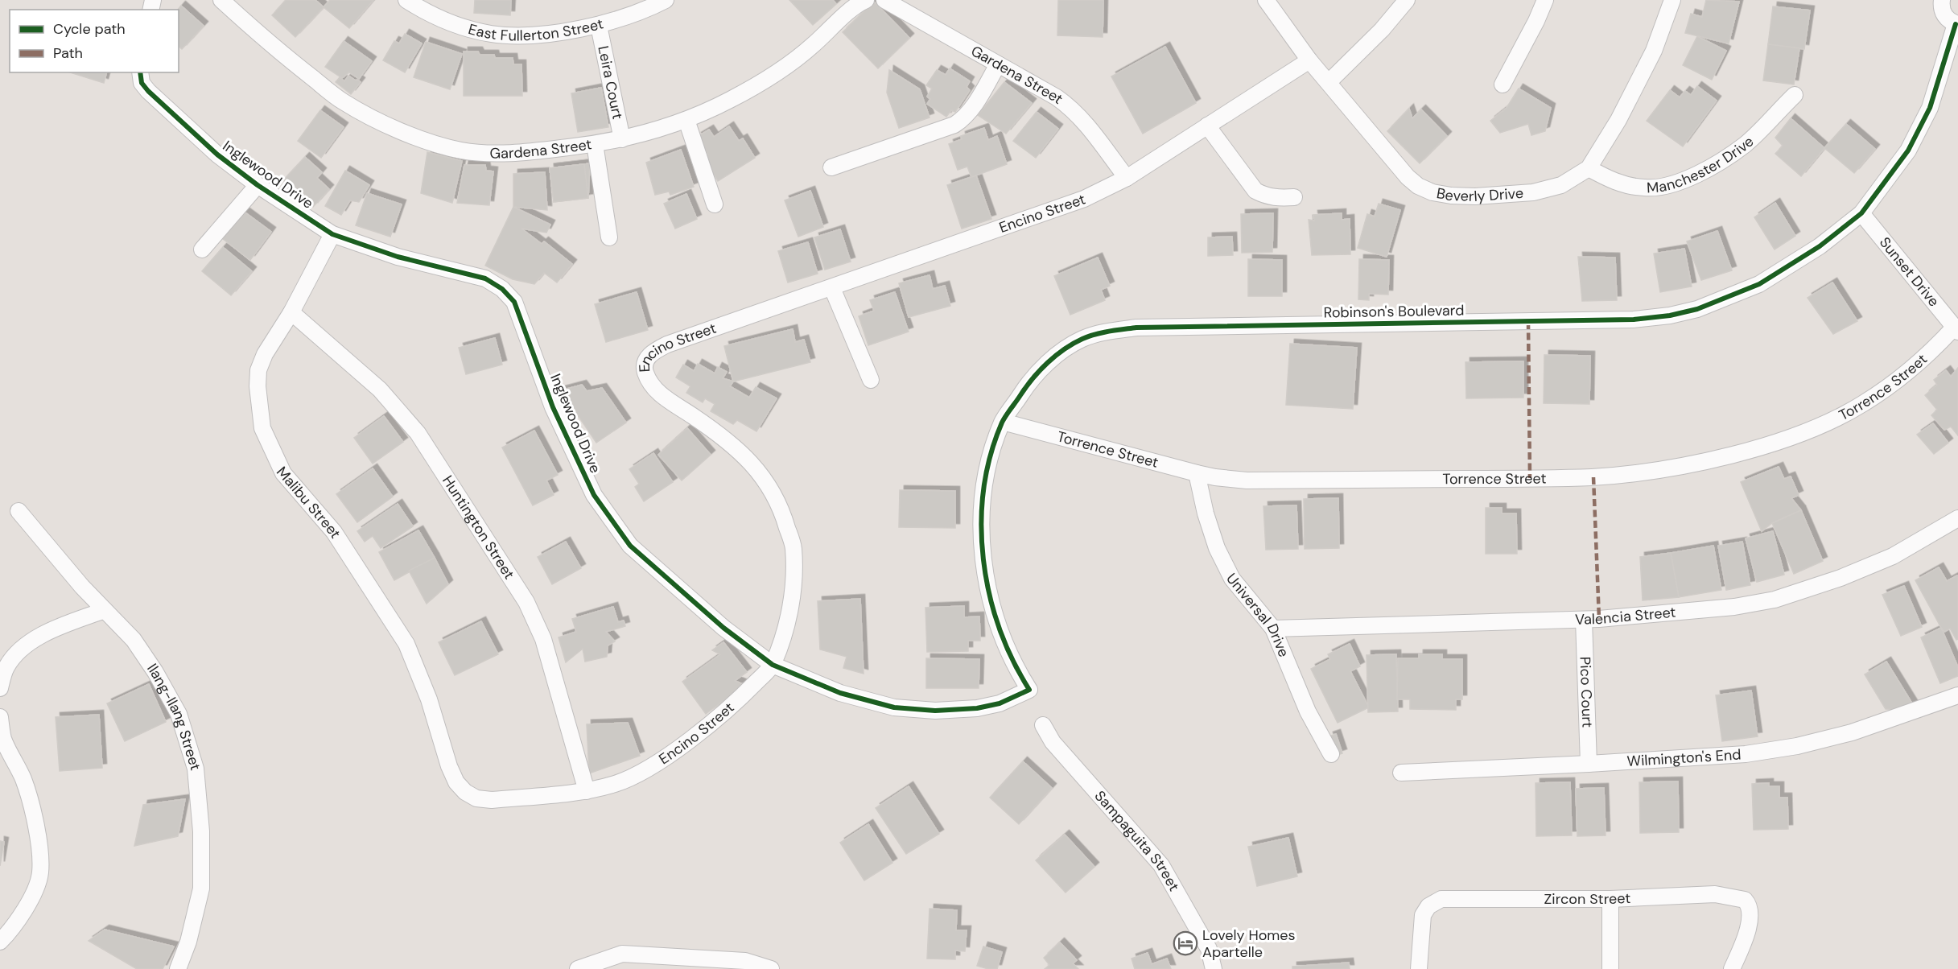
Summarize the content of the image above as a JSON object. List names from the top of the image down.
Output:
{
  "streets": {
    "street": [
      "East Fullerton Street",
      "Gardena Street",
      "Leira Court",
      "Manchester Drive",
      "Inglewood Drive",
      "Beverly Drive",
      "Encino Street",
      "Sunset Drive",
      "Robinson's Boulevard",
      "Torrence Street",
      "Malibu Street",
      "Huntington Street",
      "Universal Drive",
      "Valencia Street",
      "Pico Court",
      "Ilang-Ilang Street",
      "Wilmington's End",
      "Sampaguita Street",
      "Zircon Street"
    ]
  },
  "crossings": [
    ["East Fullerton Street", "Leira Court"],
    ["Gardena Street", "Leira Court"],
    ["Gardena Street", "Encino Street"],
    ["Manchester Drive", "Beverly Drive"],
    ["Inglewood Drive", "Encino Street"],
    ["Inglewood Drive", "Robinson's Boulevard"],
    ["Inglewood Drive", "Malibu Street"],
    ["Beverly Drive", "Encino Street"],
    ["Encino Street", "Malibu Street"],
    ["Encino Street", "Huntington Street"],
    ["Sunset Drive", "Robinson's Boulevard"],
    ["Sunset Drive", "Torrence Street"],
    ["Robinson's Boulevard", "Torrence Street"],
    ["Torrence Street", "Universal Drive"],
    ["Malibu Street", "Huntington Street"],
    ["Universal Drive", "Valencia Street"],
    ["Valencia Street", "Pico Court"],
    ["Pico Court", "Wilmington's End"]
  ],
  "places": {
    "hotel": ["Lovely Homes Apartelle"]
  },
  "legend": ["Cycle path", "Path"]
}
